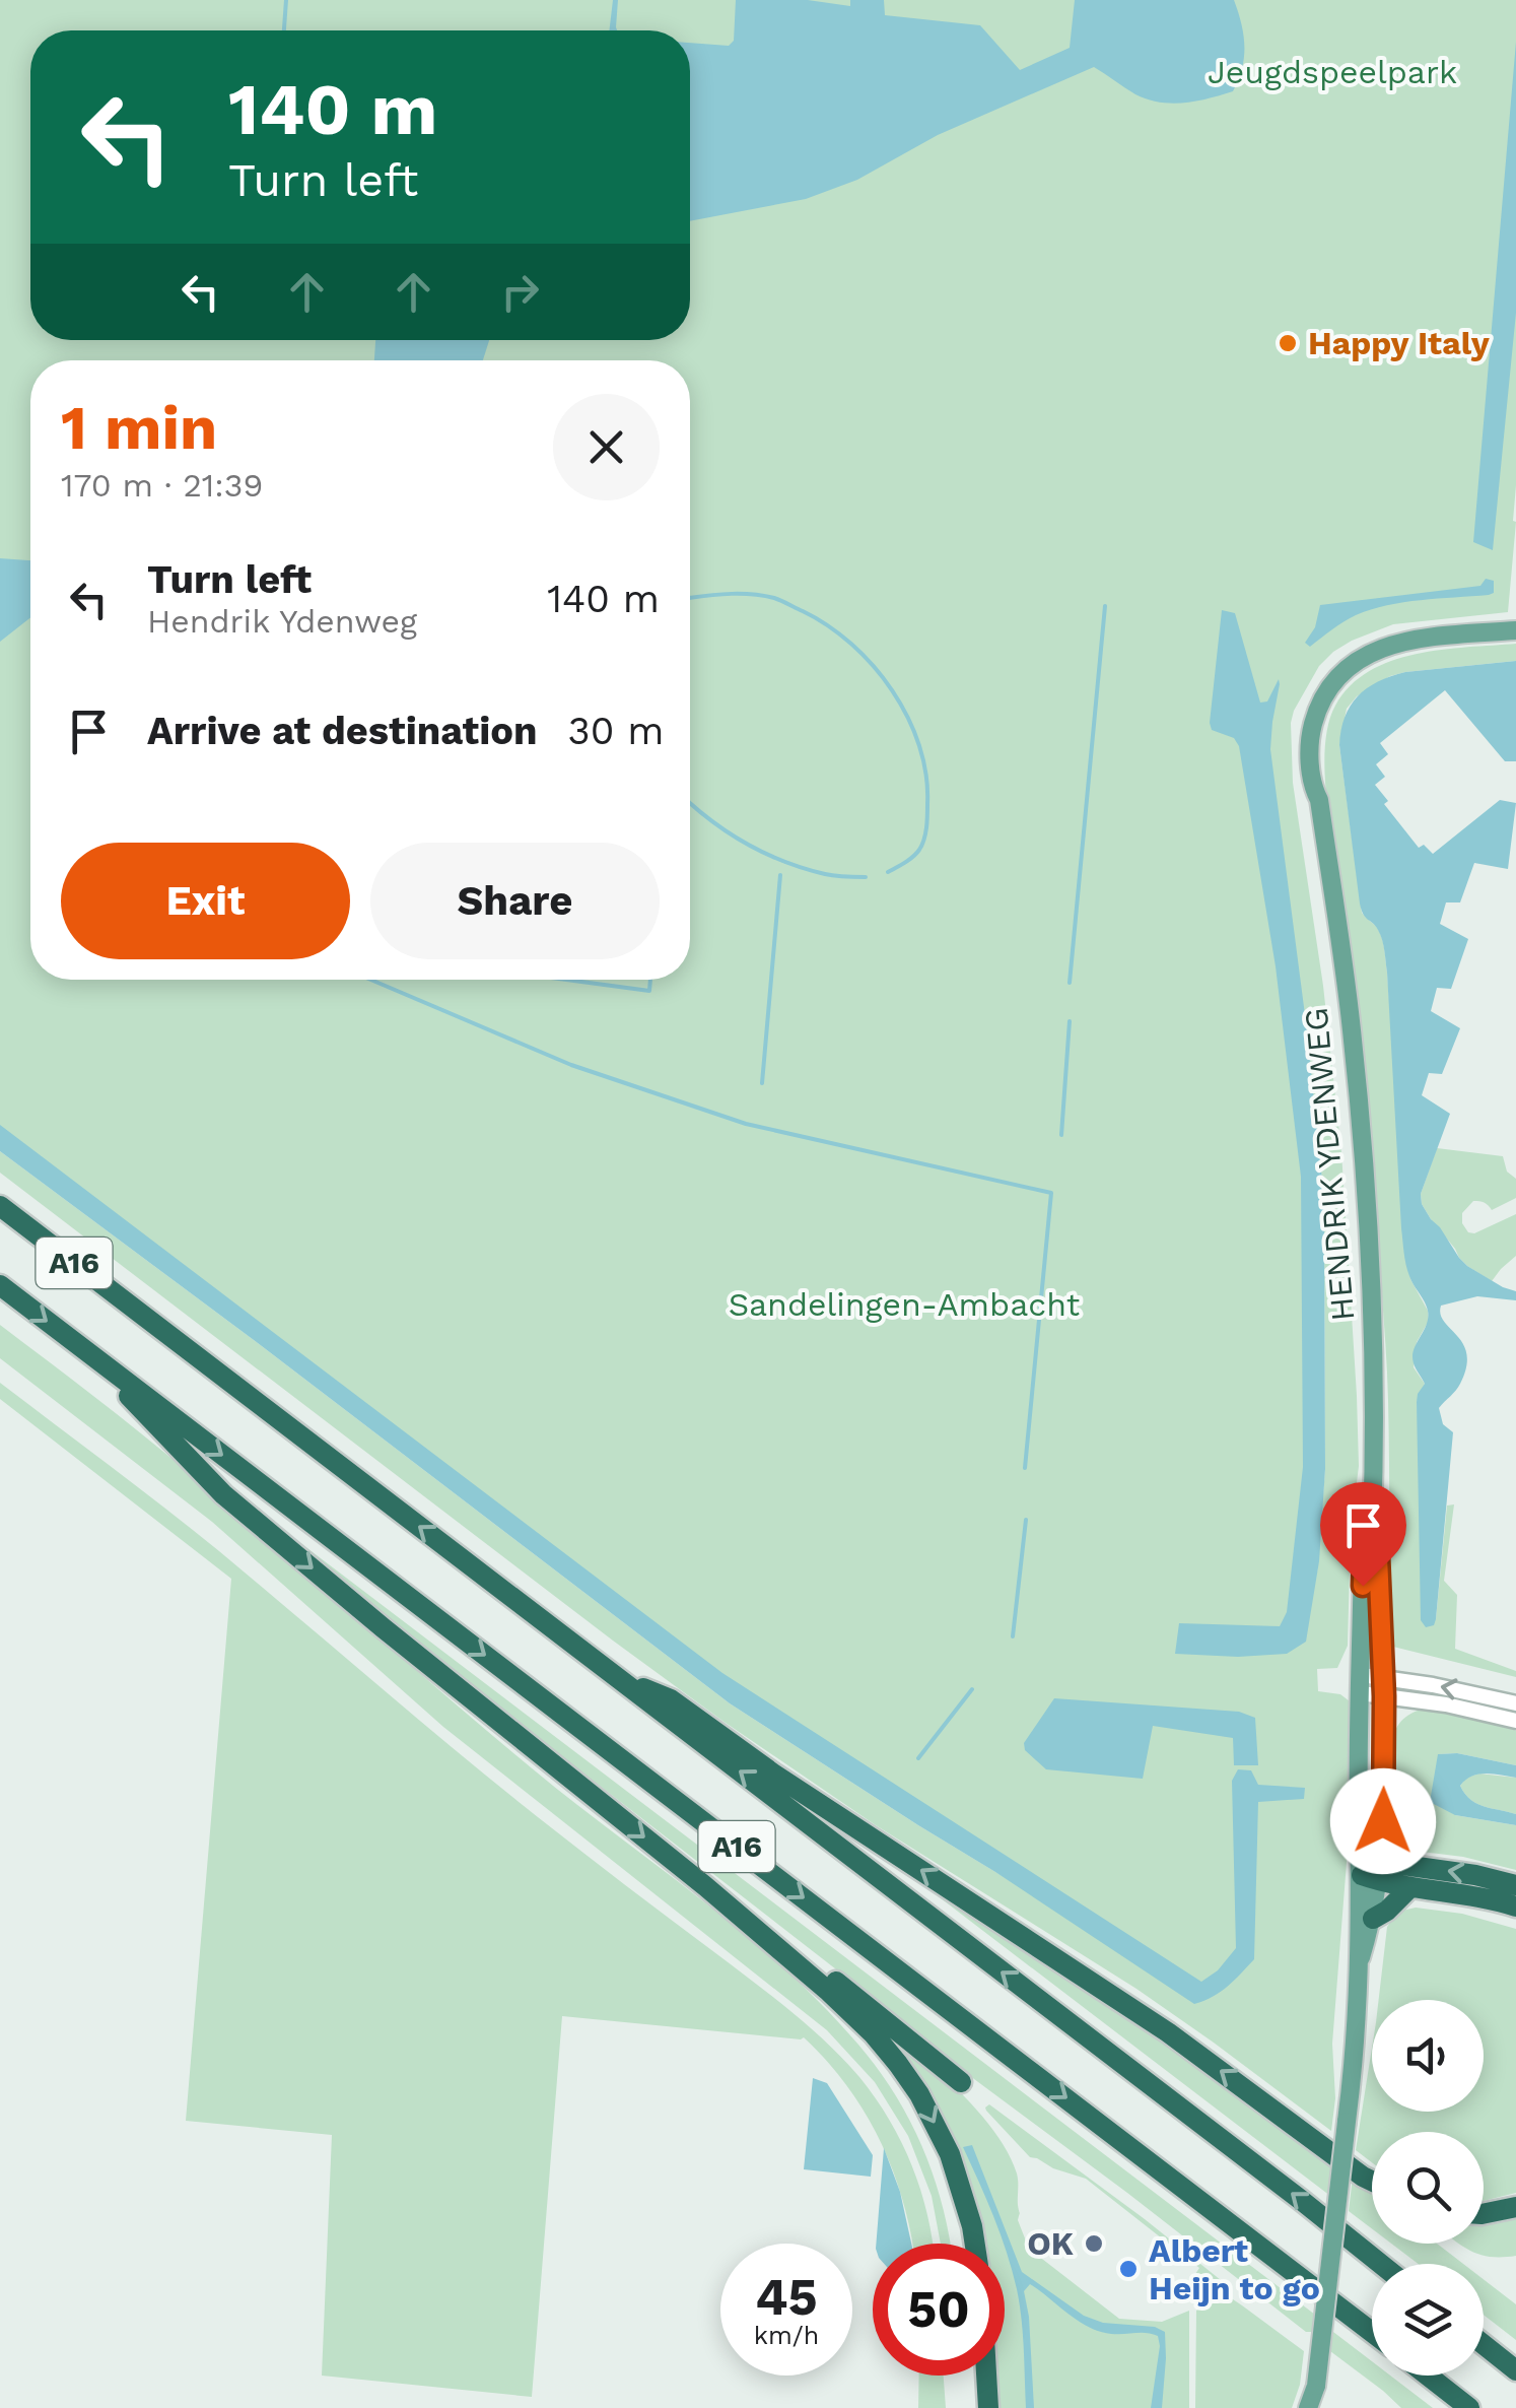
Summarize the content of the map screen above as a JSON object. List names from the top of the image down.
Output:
{
  "streets": {
    "highway": ["A16"],
    "main road": ["HENDRIK YDENWEG"]
  },
  "parks": ["Jeugdspeelpark", "Sandelingen-Ambacht"],
  "places": ["Happy Italy", "OK", "Albert Heijn to go"],
  "page": {
    "turn": ["140 m", "Turn left"],
    "heading": ["1 min", "170 m · 21:39"],
    "list": [
      {
        "name": "Turn left",
        "note": "Hendrik Ydenweg",
        "value": "140 m"
      },
      {
        "name": "Arrive at destination",
        "value": "30 m"
      }
    ],
    "buttons": ["Exit", "Share"],
    "speed": "45 km/h",
    "limit": "50"
  }
}
